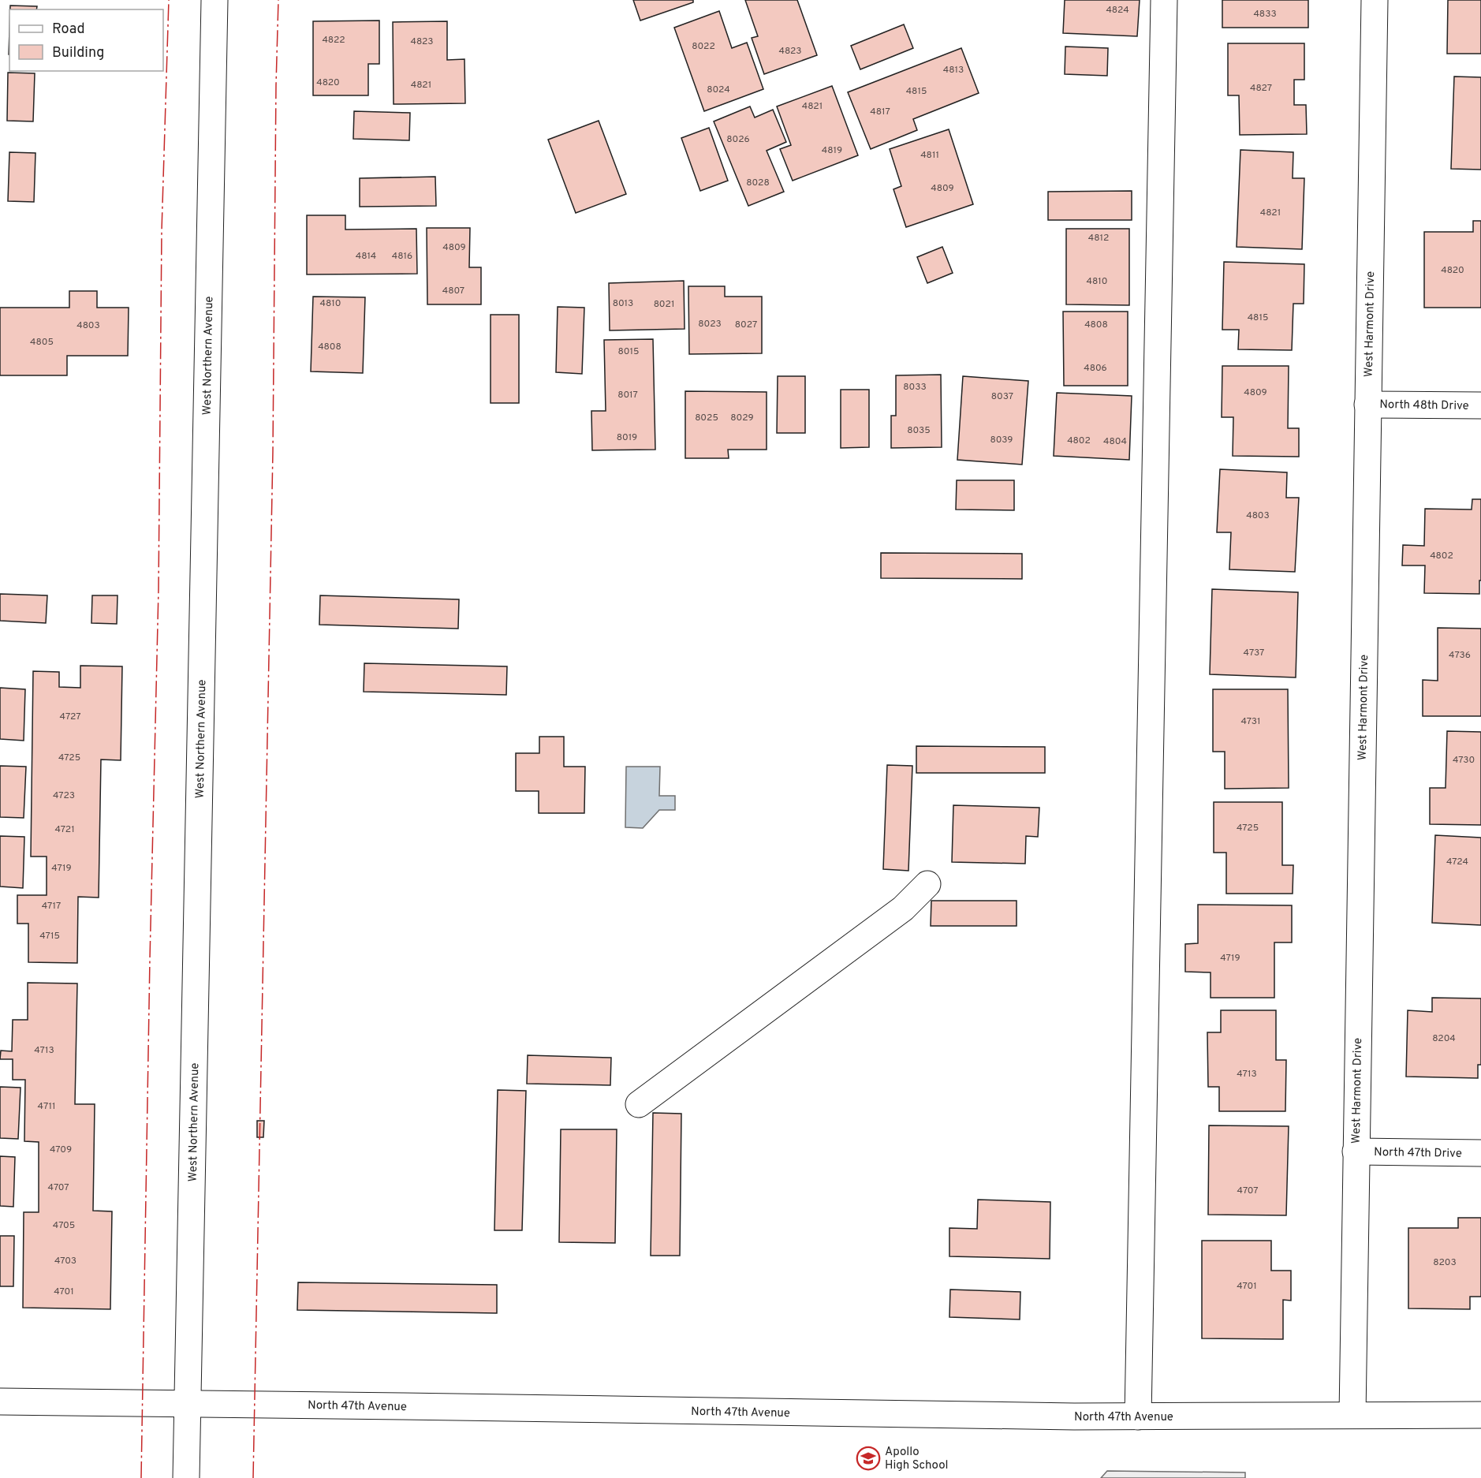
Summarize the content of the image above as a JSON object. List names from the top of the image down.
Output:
{
  "streets": {
    "street": [
      "West Harmont Drive",
      "West Northern Avenue",
      "North 48th Drive",
      "North 47th Drive",
      "North 47th Avenue"
    ]
  },
  "crossings": [
    ["West Harmont Drive", "North 48th Drive"],
    ["West Harmont Drive", "North 47th Drive"],
    ["West Harmont Drive", "North 47th Avenue"],
    ["West Northern Avenue", "North 47th Avenue"]
  ],
  "places": {
    "school or university": ["Apollo High School"]
  },
  "house_numbers": [
    "4824",
    "4833",
    "4822",
    "4823",
    "8022",
    "4823",
    "4813",
    "4820",
    "4821",
    "4827",
    "8024",
    "4815",
    "4821",
    "4817",
    "8026",
    "4819",
    "4811",
    "8028",
    "4809",
    "4821",
    "4812",
    "4809",
    "4814",
    "4816",
    "4820",
    "4810",
    "4807",
    "4810",
    "8013",
    "8021",
    "4815",
    "8023",
    "8027",
    "4808",
    "4803",
    "4805",
    "4808",
    "8015",
    "4806",
    "8033",
    "4809",
    "8017",
    "8037",
    "8025",
    "8029",
    "8035",
    "8019",
    "8039",
    "4802",
    "4804",
    "4803",
    "4802",
    "4737",
    "4736",
    "4727",
    "4731",
    "4725",
    "4730",
    "4723",
    "4725",
    "4721",
    "4724",
    "4719",
    "4717",
    "4715",
    "4719",
    "8204",
    "4713",
    "4713",
    "4711",
    "4709",
    "4707",
    "4707",
    "4705",
    "4703",
    "8203",
    "4701",
    "4701"
  ],
  "legend": ["Road", "Building"]
}
